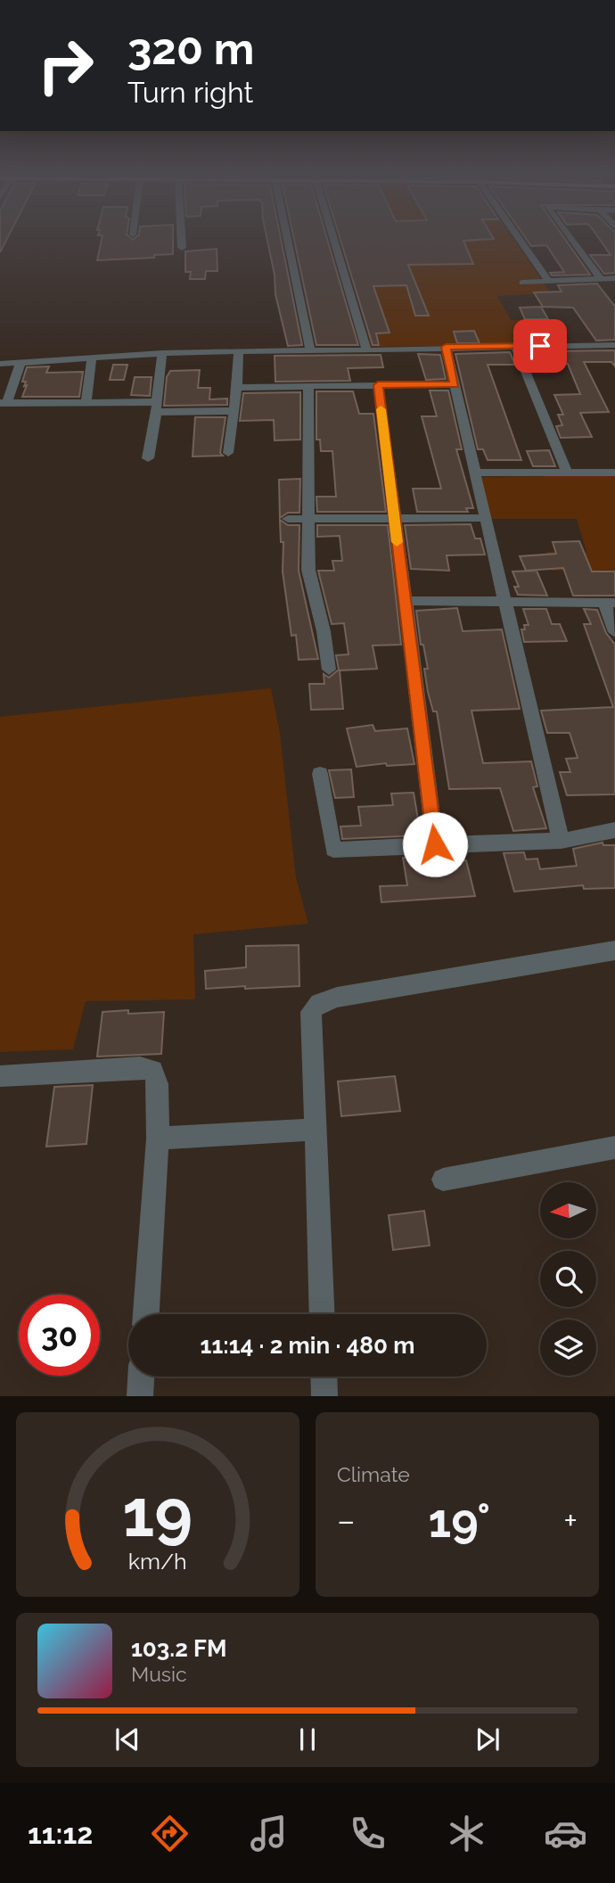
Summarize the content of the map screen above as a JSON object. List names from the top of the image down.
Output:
{
  "north": "left",
  "page": {
    "turn": ["320 m", "Turn right"],
    "limit": "30",
    "trip": "11:14 · 2 min · 480 m",
    "tile": "Climate",
    "heat": ["−", "19°", "+"],
    "song": ["103.2 FM", "Music"],
    "tabs": "11:12",
    "gauge": ["19", "km/h"]
  }
}
